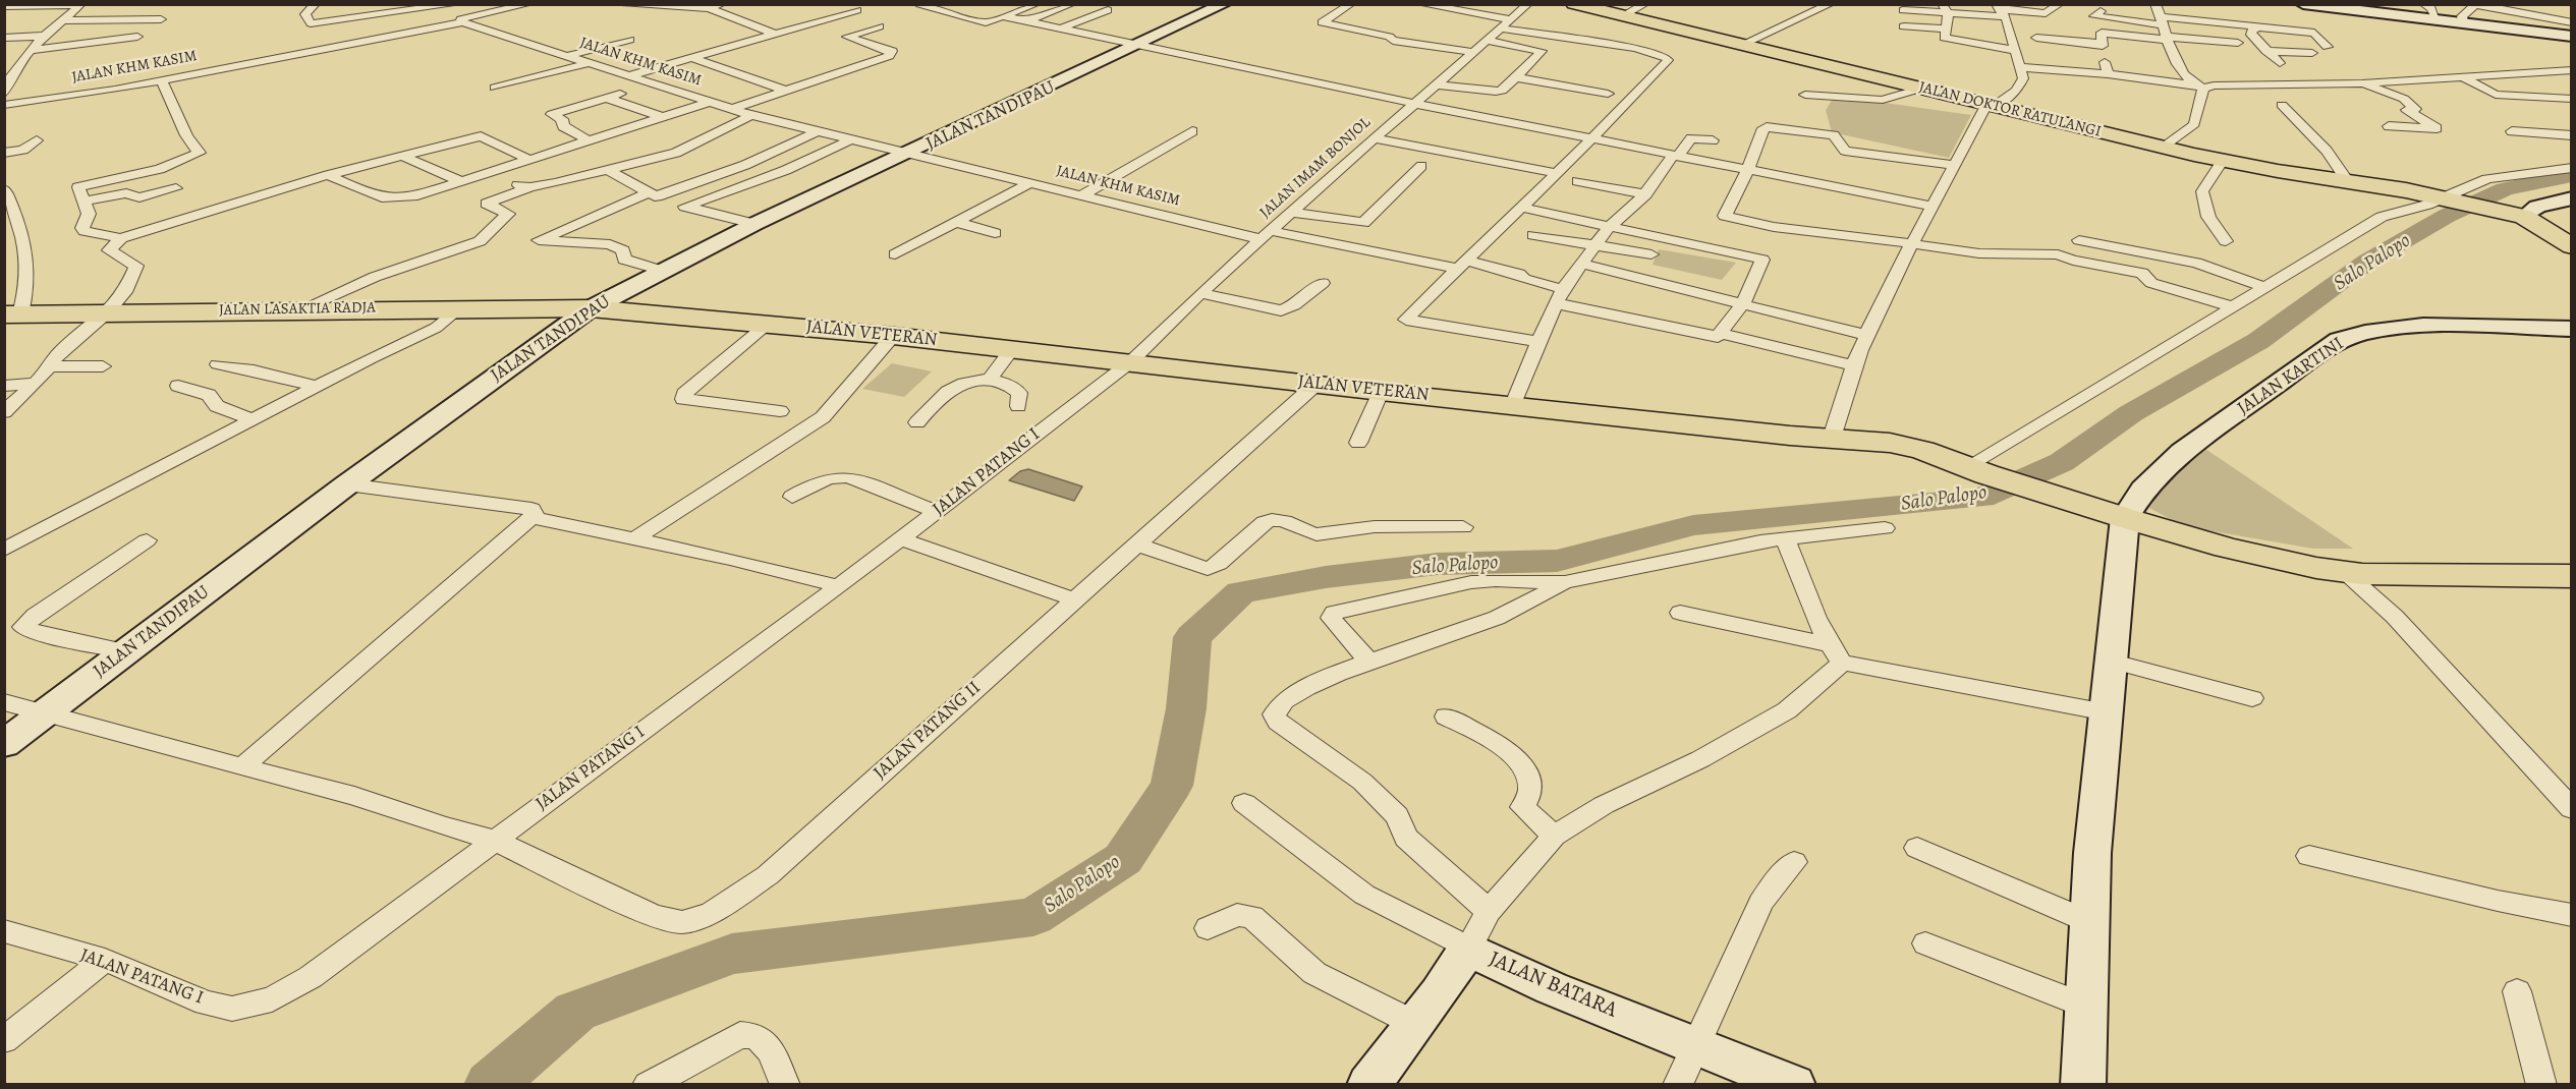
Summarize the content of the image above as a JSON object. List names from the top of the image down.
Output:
{
  "streets": {
    "highway": ["JALAN DOKTOR RATULANGI", "JALAN LASAKTIA RADJA", "JALAN VETERAN"],
    "street": [
      "JALAN KHM KASIM",
      "JALAN TANDIPAU",
      "JALAN IMAM BONJOL",
      "JALAN KARTINI",
      "JALAN PATANG I",
      "JALAN PATANG II",
      "JALAN BATARA"
    ]
  },
  "crossings": [
    ["JALAN KHM KASIM", "JALAN TANDIPAU"],
    ["JALAN KHM KASIM", "JALAN IMAM BONJOL"],
    ["JALAN TANDIPAU", "JALAN LASAKTIA RADJA"],
    ["JALAN TANDIPAU", "JALAN VETERAN"],
    ["JALAN TANDIPAU", "JALAN PATANG II"],
    ["JALAN IMAM BONJOL", "JALAN VETERAN"],
    ["JALAN IMAM BONJOL", "JALAN PATANG I"],
    ["JALAN LASAKTIA RADJA", "JALAN VETERAN"],
    ["JALAN VETERAN", "JALAN KARTINI"],
    ["JALAN VETERAN", "JALAN PATANG I"],
    ["JALAN VETERAN", "JALAN PATANG II"],
    ["JALAN PATANG I", "JALAN PATANG II"]
  ],
  "water": ["Salo Palopo"]
}
